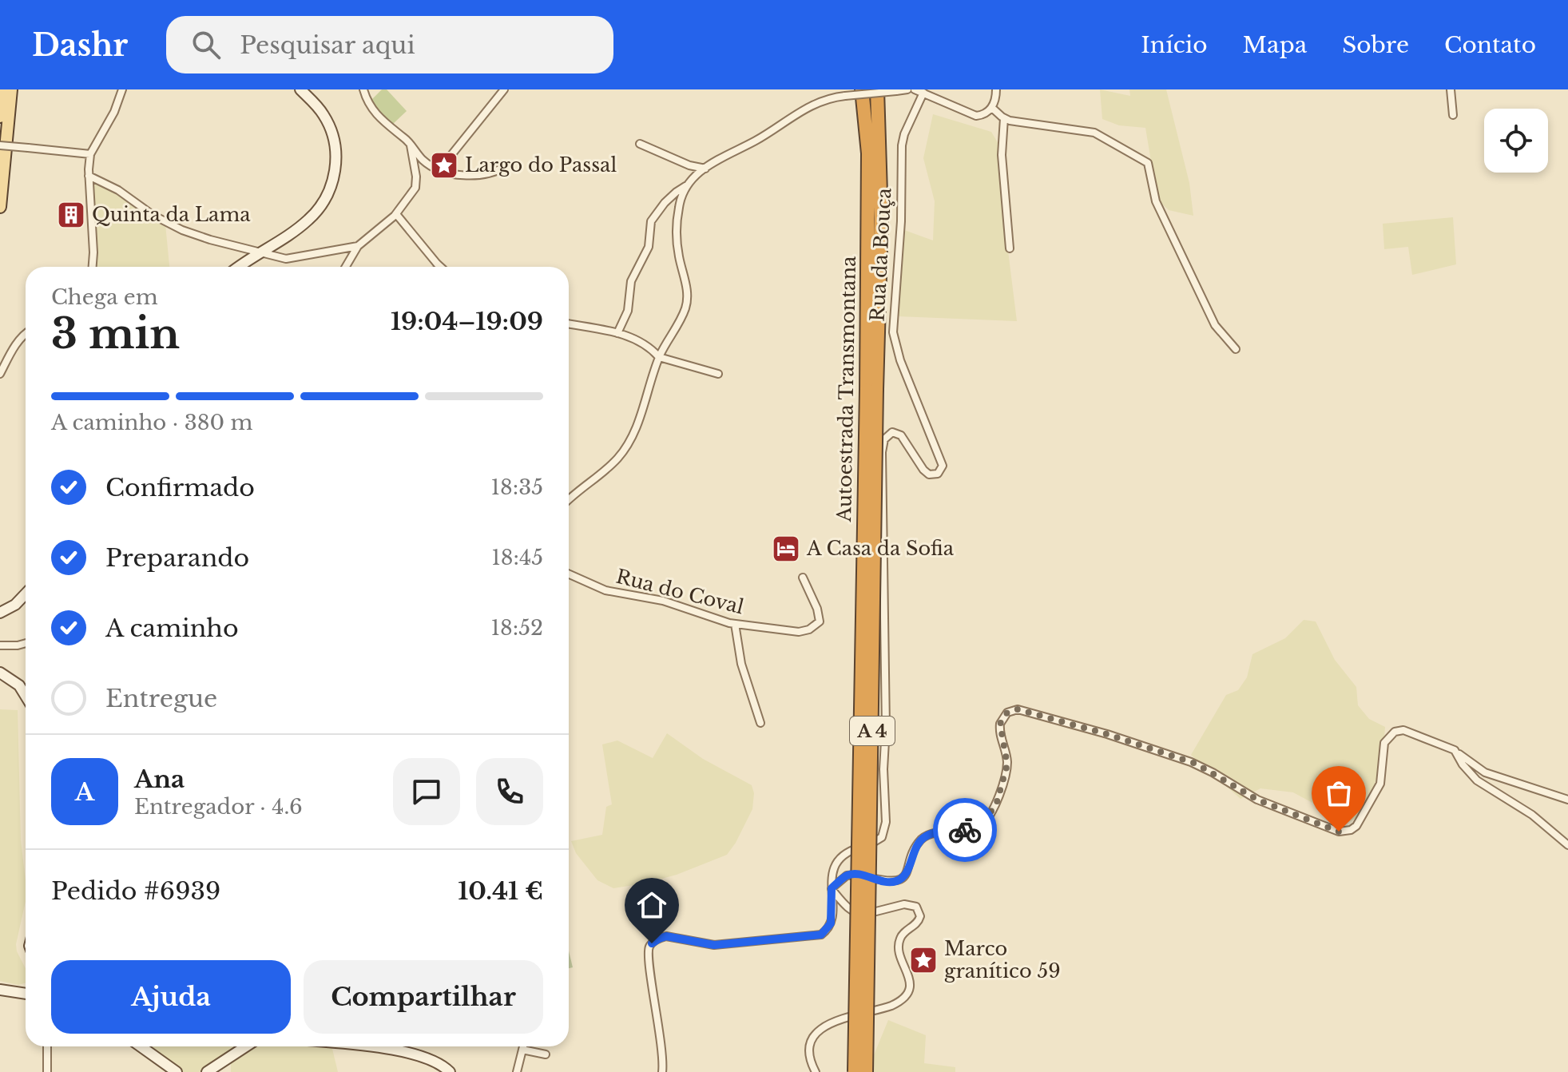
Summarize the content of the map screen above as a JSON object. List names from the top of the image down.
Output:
{
  "streets": {
    "highway": ["Autoestrada Transmontana", "A 4"],
    "street": ["Rua da Bouça", "Rua do Coval"]
  },
  "places": {
    "place": ["Largo do Passal", "Marco granítico 59"],
    "building": ["Quinta da Lama"],
    "hotel": ["A Casa da Sofia"]
  },
  "page": {
    "header": "Dashr",
    "search": "Pesquisar aqui",
    "nav": [
      "Início",
      "Mapa",
      "Sobre",
      "Contato"
    ],
    "heading": ["3 min", "Chega em", "19:04–19:09"],
    "panel": [
      "Ana",
      "Entregador · 4.6",
      "Pedido #6939",
      "10.41 €"
    ],
    "bar": "A caminho · 380 m",
    "list": [
      ["Confirmado", "18:35"],
      ["Preparando", "18:45"],
      ["A caminho", "18:52"],
      "Entregue"
    ],
    "round": "A",
    "buttons": ["Ajuda", "Compartilhar"]
  }
}
